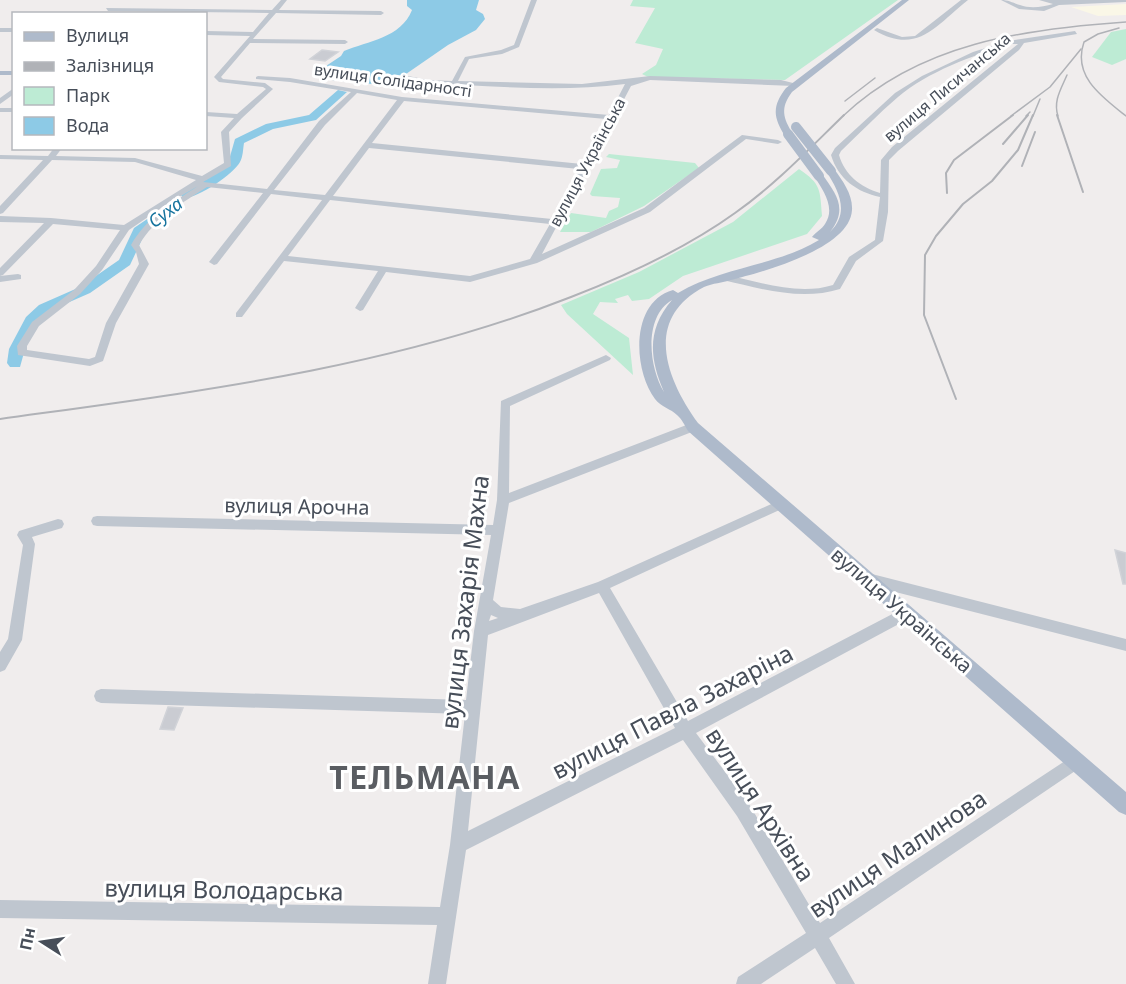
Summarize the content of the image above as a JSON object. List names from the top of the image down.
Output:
{
  "streets": {
    "main road": ["вулиця Українська"],
    "street": [
      "вулиця Солідарності",
      "вулиця Лисичанська",
      "вулиця Арочна",
      "вулиця Захарія Махна",
      "вулиця Павла Захаріна",
      "вулиця Архівна",
      "вулиця Малинова",
      "вулиця Володарська"
    ]
  },
  "crossings": [
    ["вулиця Солідарності", "вулиця Українська"],
    ["вулиця Лисичанська", "вулиця Українська"],
    ["вулиця Українська", "вулиця Павла Захаріна"],
    ["вулиця Українська", "вулиця Малинова"],
    ["вулиця Арочна", "вулиця Захарія Махна"],
    ["вулиця Захарія Махна", "вулиця Павла Захаріна"],
    ["вулиця Захарія Махна", "вулиця Володарська"],
    ["вулиця Павла Захаріна", "вулиця Архівна"],
    ["вулиця Архівна", "вулиця Малинова"]
  ],
  "districts": ["ТЕЛЬМАНА"],
  "water": ["Суха"],
  "legend": [
    "Вулиця",
    "Залізниця",
    "Парк",
    "Вода"
  ],
  "north": "left"
}
